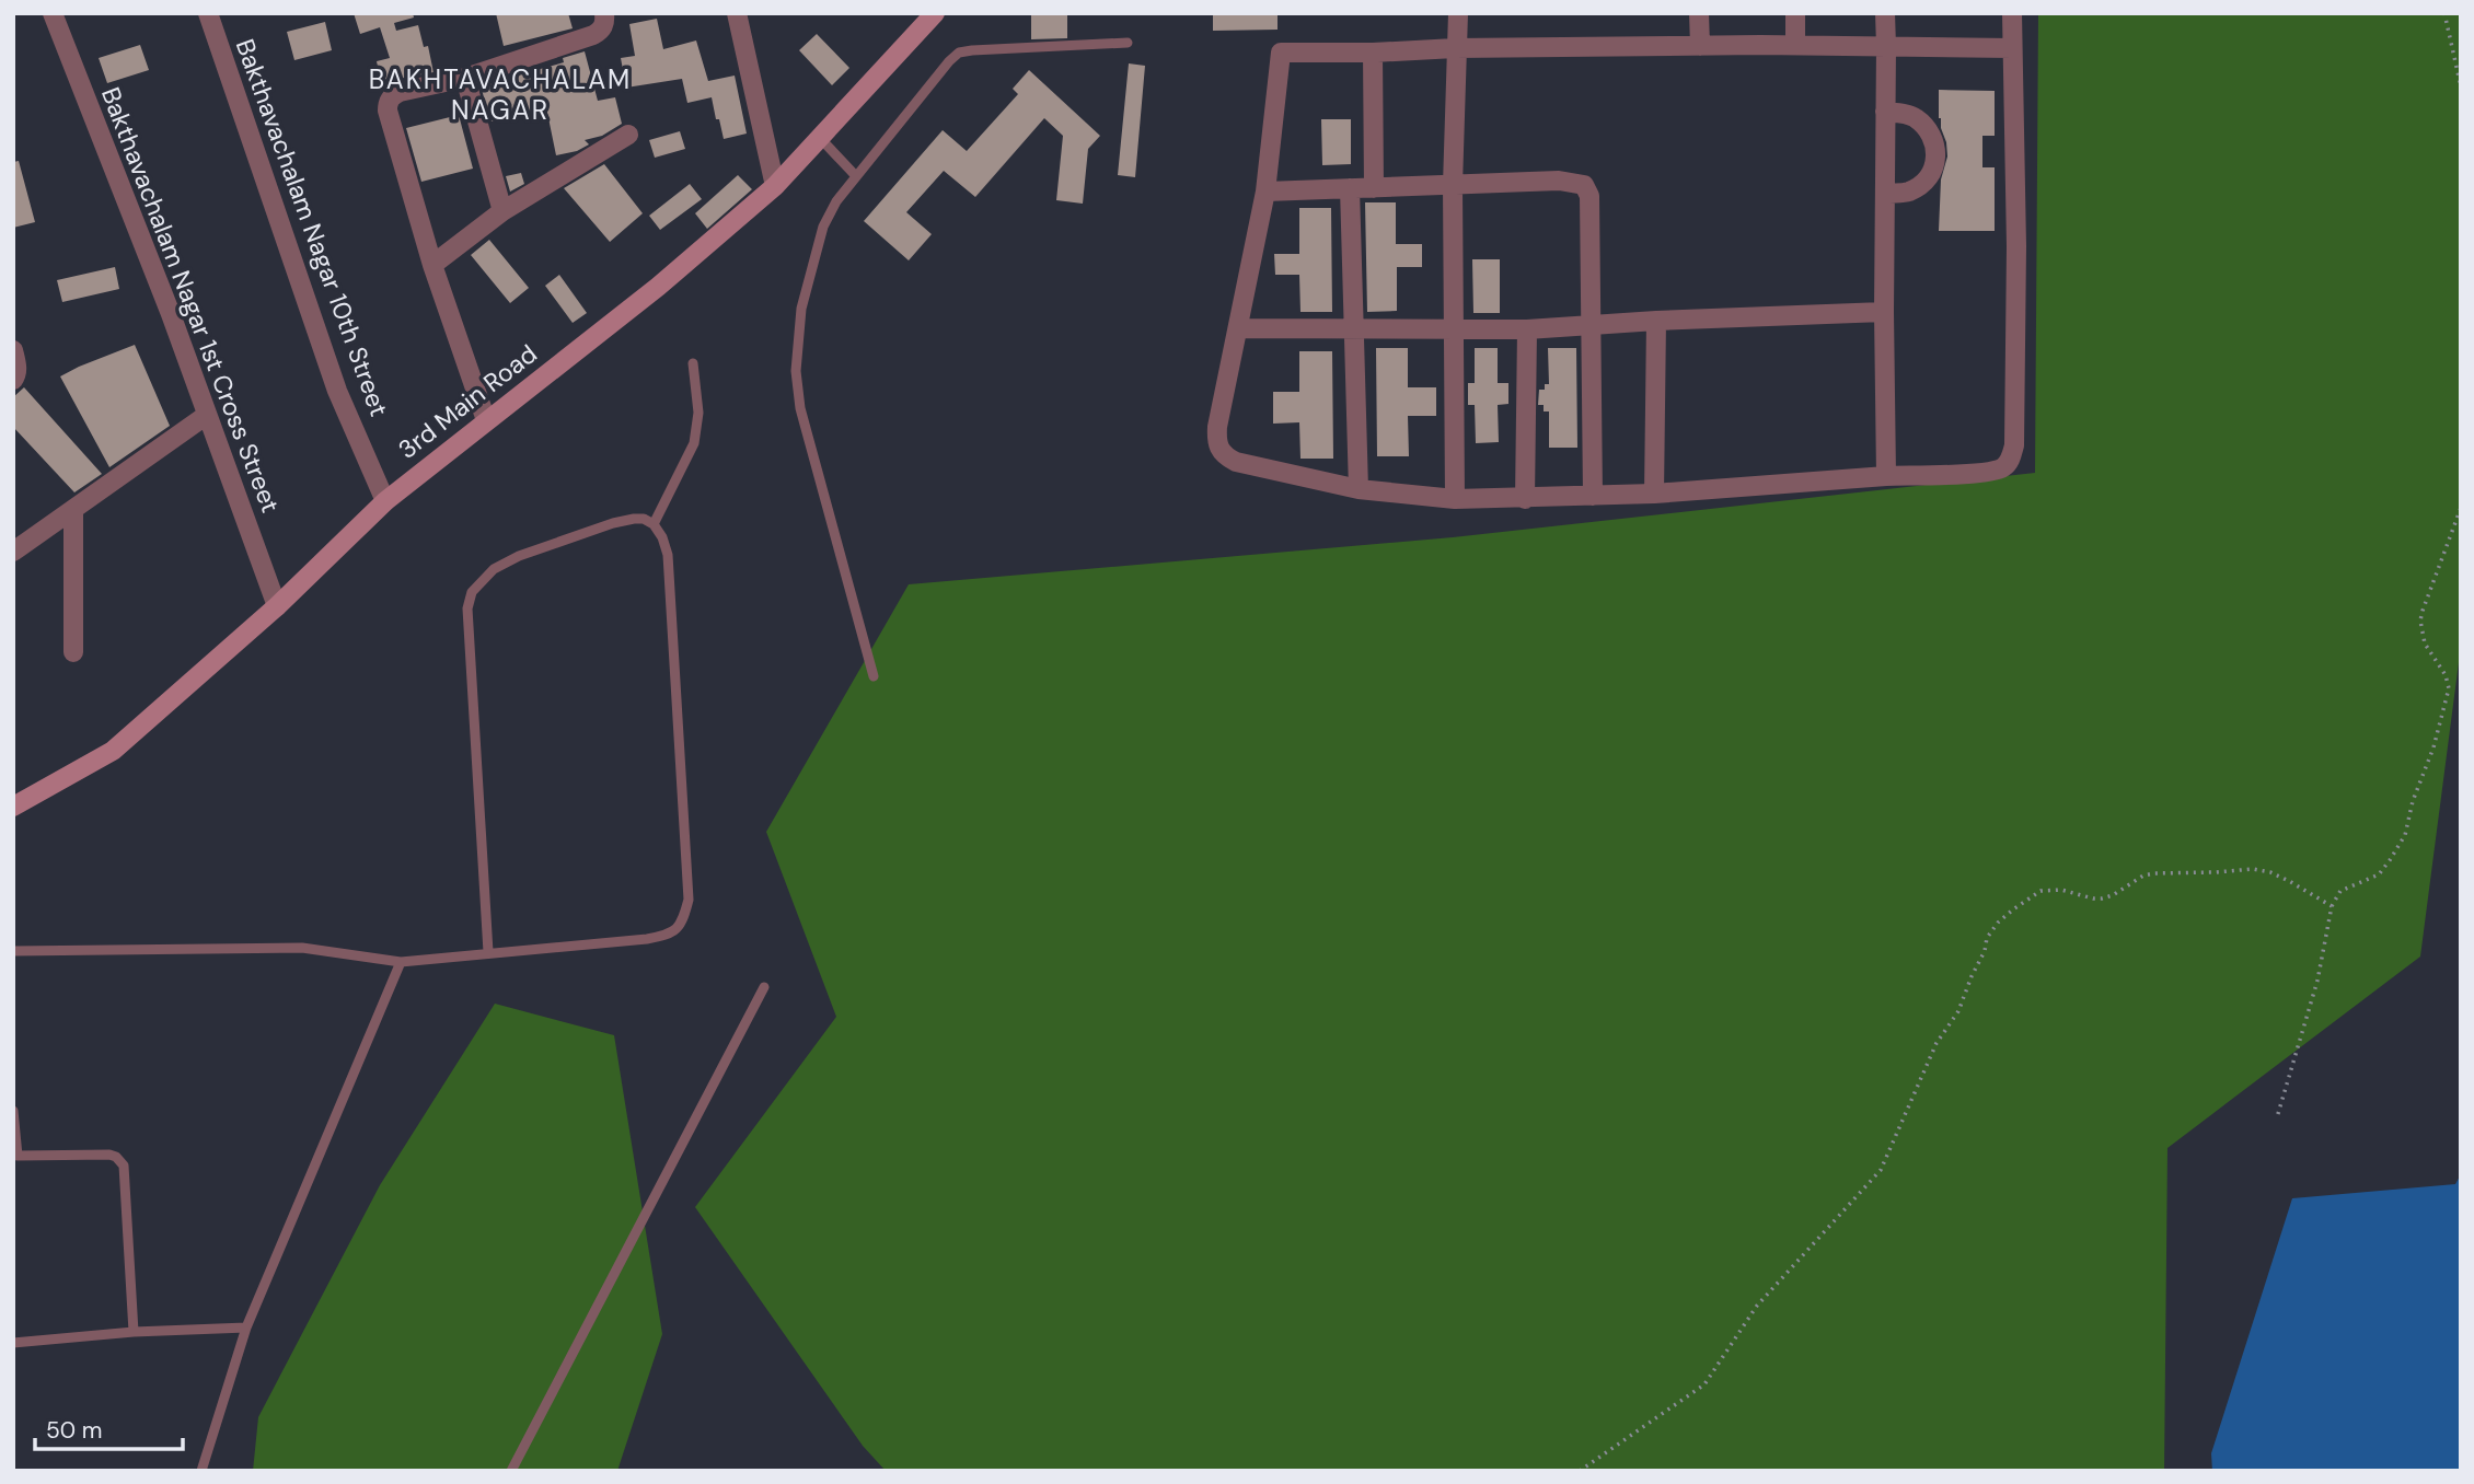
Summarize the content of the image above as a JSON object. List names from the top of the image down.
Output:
{
  "streets": {
    "street": ["Bakthavachalam Nagar 10th Street", "Bakthavachalam Nagar 1st Cross Street", "3rd Main Road"]
  },
  "crossings": [
    ["Bakthavachalam Nagar 10th Street", "3rd Main Road"],
    ["Bakthavachalam Nagar 1st Cross Street", "3rd Main Road"]
  ],
  "districts": ["BAKHTAVACHALAM NAGAR"],
  "scale_bar": "50 m"
}
